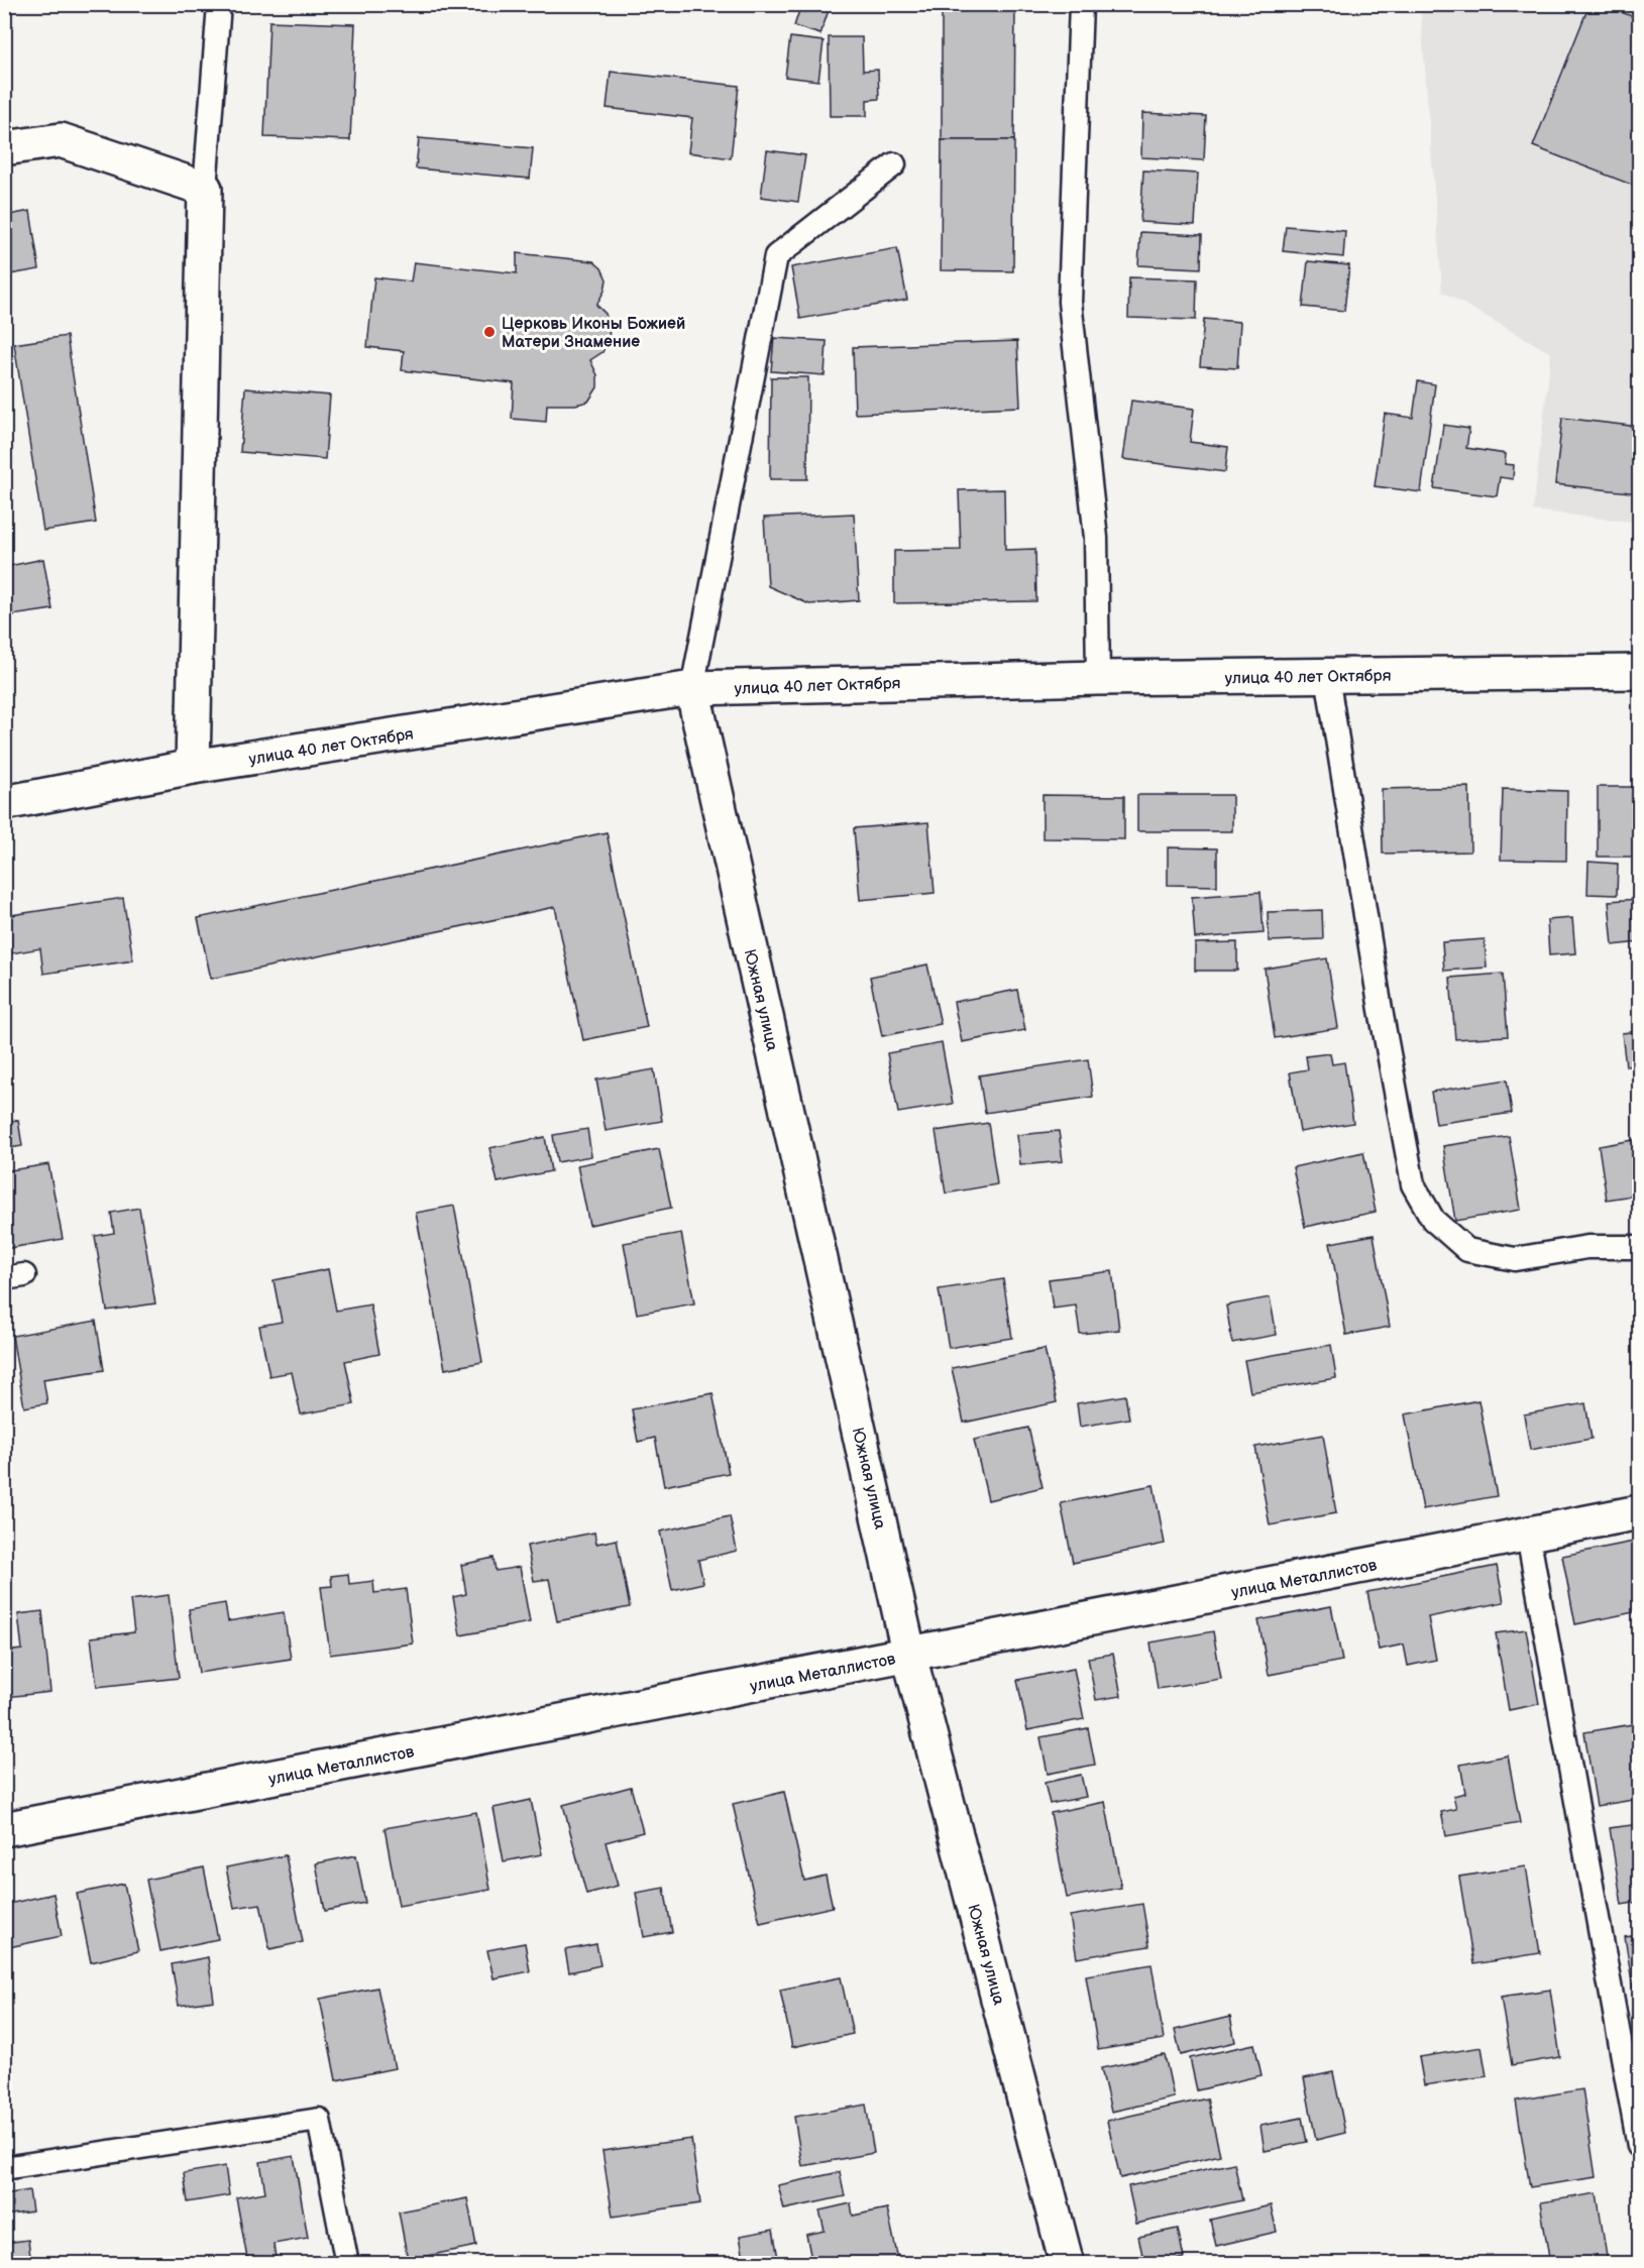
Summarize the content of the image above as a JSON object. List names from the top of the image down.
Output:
{
  "streets": {
    "street": ["улица 40 лет Октября", "Южная улица", "улица Металлистов"]
  },
  "crossings": [
    ["улица 40 лет Октября", "Южная улица"],
    ["Южная улица", "улица Металлистов"]
  ],
  "places": ["Церковь Иконы Божией Матери Знамение"]
}
